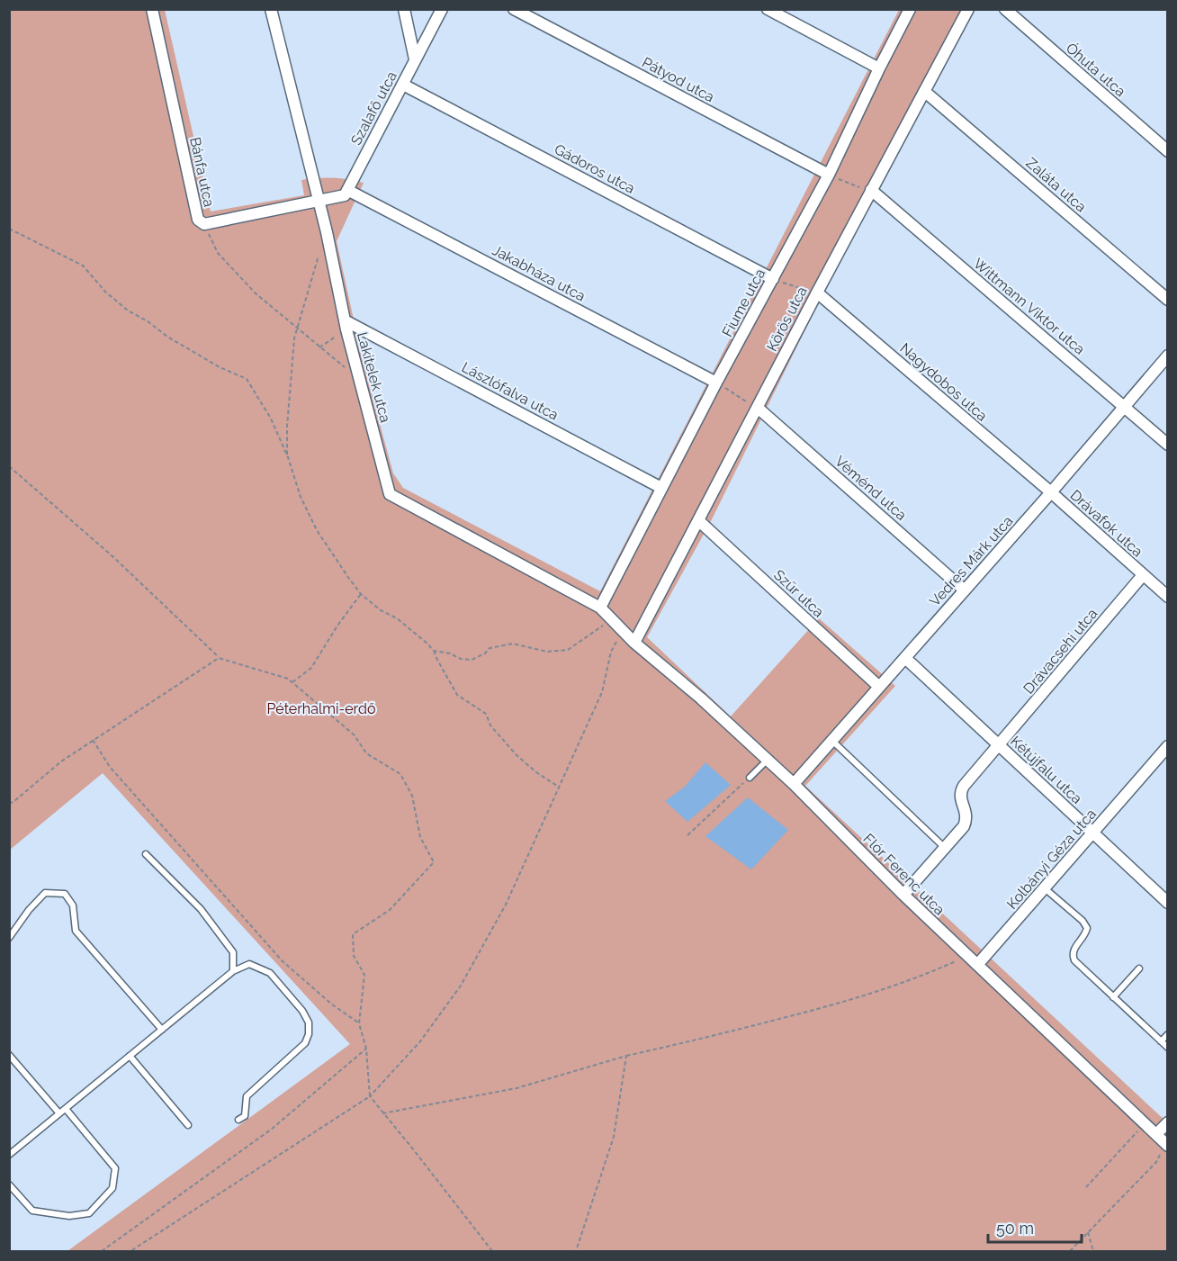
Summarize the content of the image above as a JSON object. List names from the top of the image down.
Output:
{
  "streets": {
    "street": [
      "Óhuta utca",
      "Pátyod utca",
      "Szalafő utca",
      "Gádoros utca",
      "Bánfa utca",
      "Zaláta utca",
      "Jakabháza utca",
      "Fiume utca",
      "Wittmann Viktor utca",
      "Körös utca",
      "Lakitelek utca",
      "Nagydobos utca",
      "Lászlófalva utca",
      "Véménd utca",
      "Drávafok utca",
      "Vedres Márk utca",
      "Szűr utca",
      "Drávacsehi utca",
      "Kétújfalu utca",
      "Kolbányi Géza utca",
      "Flór Ferenc utca"
    ]
  },
  "crossings": [
    ["Pátyod utca", "Fiume utca"],
    ["Szalafő utca", "Gádoros utca"],
    ["Szalafő utca", "Jakabháza utca"],
    ["Gádoros utca", "Fiume utca"],
    ["Bánfa utca", "Lakitelek utca"],
    ["Zaláta utca", "Körös utca"],
    ["Jakabháza utca", "Fiume utca"],
    ["Fiume utca", "Lakitelek utca"],
    ["Fiume utca", "Lászlófalva utca"],
    ["Wittmann Viktor utca", "Körös utca"],
    ["Wittmann Viktor utca", "Vedres Márk utca"],
    ["Körös utca", "Nagydobos utca"],
    ["Körös utca", "Véménd utca"],
    ["Körös utca", "Szűr utca"],
    ["Körös utca", "Flór Ferenc utca"],
    ["Lakitelek utca", "Lászlófalva utca"],
    ["Lakitelek utca", "Flór Ferenc utca"],
    ["Nagydobos utca", "Drávafok utca"],
    ["Nagydobos utca", "Vedres Márk utca"],
    ["Véménd utca", "Vedres Márk utca"],
    ["Drávafok utca", "Vedres Márk utca"],
    ["Drávafok utca", "Drávacsehi utca"],
    ["Vedres Márk utca", "Szűr utca"],
    ["Vedres Márk utca", "Kétújfalu utca"],
    ["Vedres Márk utca", "Flór Ferenc utca"],
    ["Drávacsehi utca", "Kétújfalu utca"],
    ["Kétújfalu utca", "Kolbányi Géza utca"],
    ["Kolbányi Géza utca", "Flór Ferenc utca"]
  ],
  "parks": ["Péterhalmi-erdő"],
  "scale_bar": "50 m"
}
